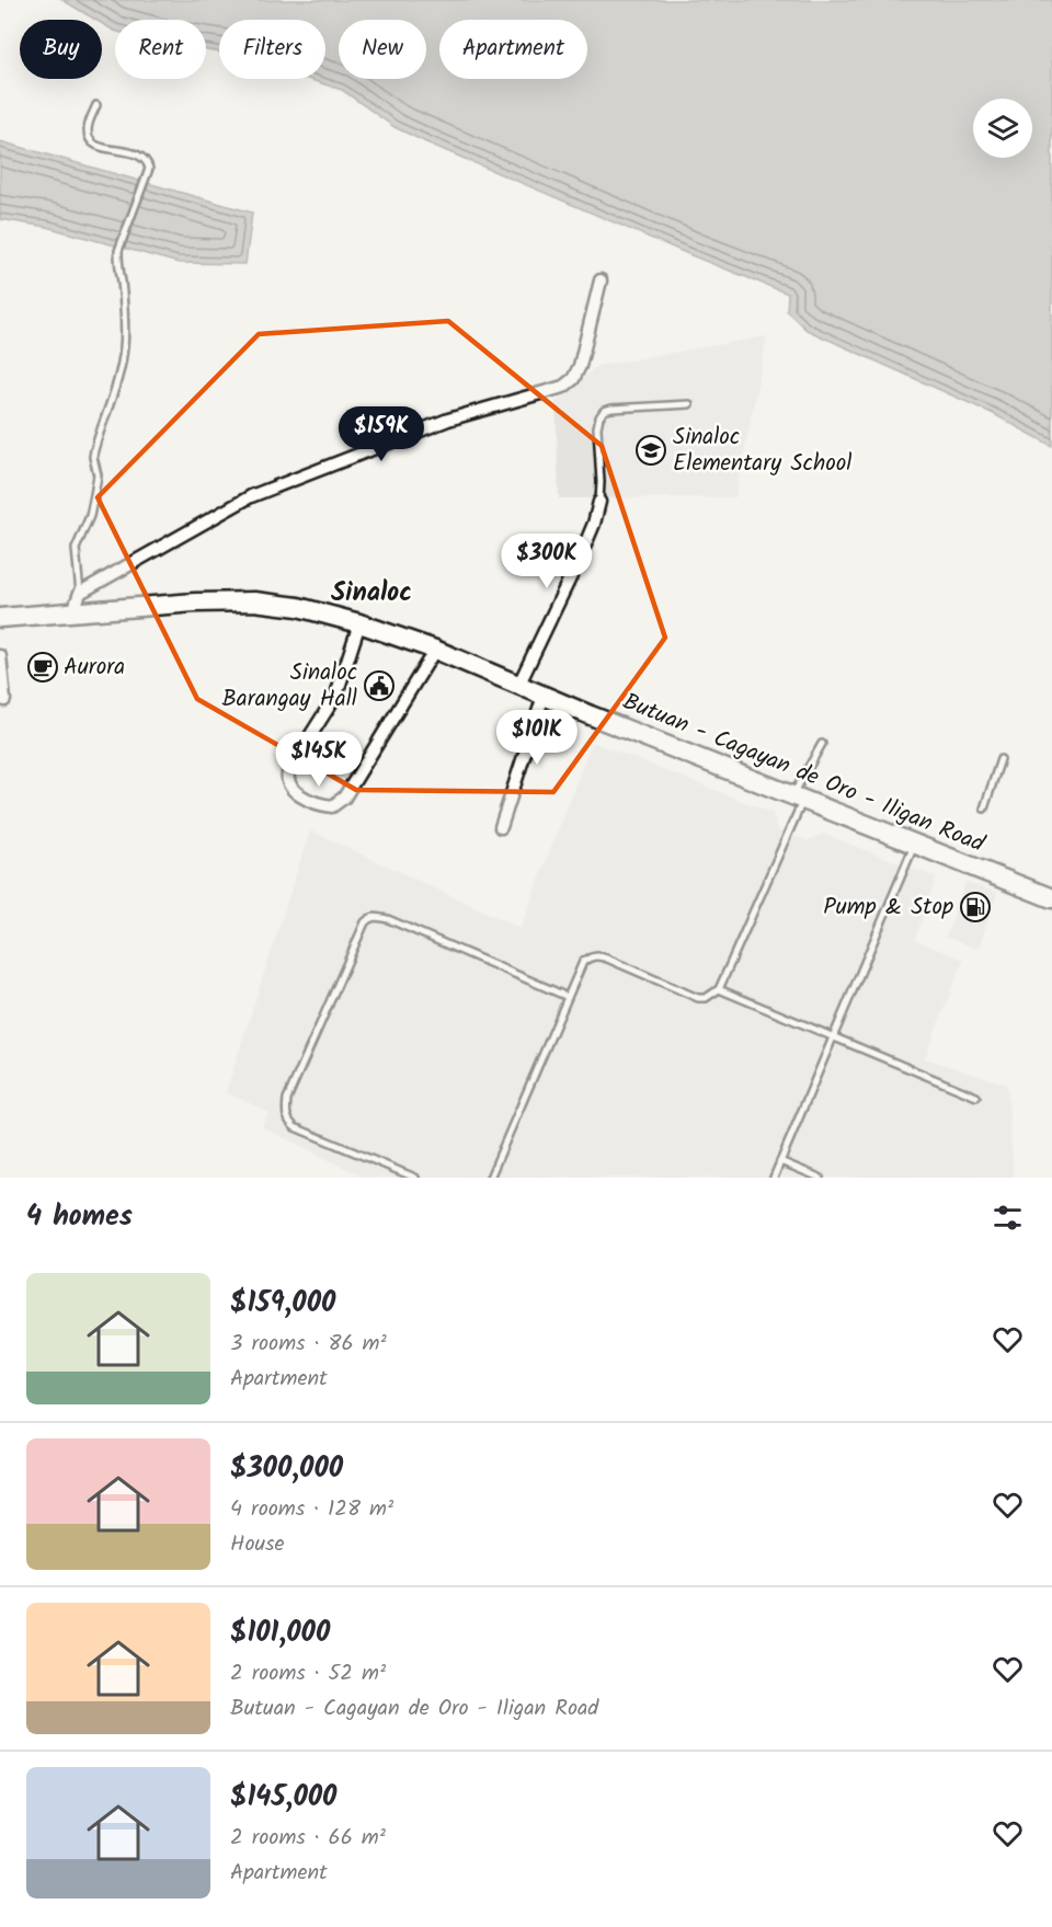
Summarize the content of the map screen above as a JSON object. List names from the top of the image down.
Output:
{
  "streets": {
    "highway": ["Butuan - Cagayan de Oro - Iligan Road"]
  },
  "districts": ["Sinaloc"],
  "places": {
    "school or university": ["Sinaloc Elementary School"],
    "cafe": ["Aurora"],
    "public building": ["Sinaloc Barangay Hall"],
    "fuel station": ["Pump & Stop"]
  },
  "page": {
    "chip": [
      "Buy",
      "Rent",
      "Filters",
      "New",
      "Apartment"
    ],
    "price": [
      "$159K",
      "$300K",
      "$101K",
      "$145K"
    ],
    "heading": "4 homes",
    "list": [
      {
        "name": "$159,000",
        "note": "3 rooms · 86 m² · Apartment"
      },
      {
        "name": "$300,000",
        "note": "4 rooms · 128 m² · House"
      },
      {
        "name": "$101,000",
        "note": "2 rooms · 52 m² · Butuan - Cagayan de Oro - Iligan Road"
      },
      {
        "name": "$145,000",
        "note": "2 rooms · 66 m² · Apartment"
      }
    ]
  }
}
